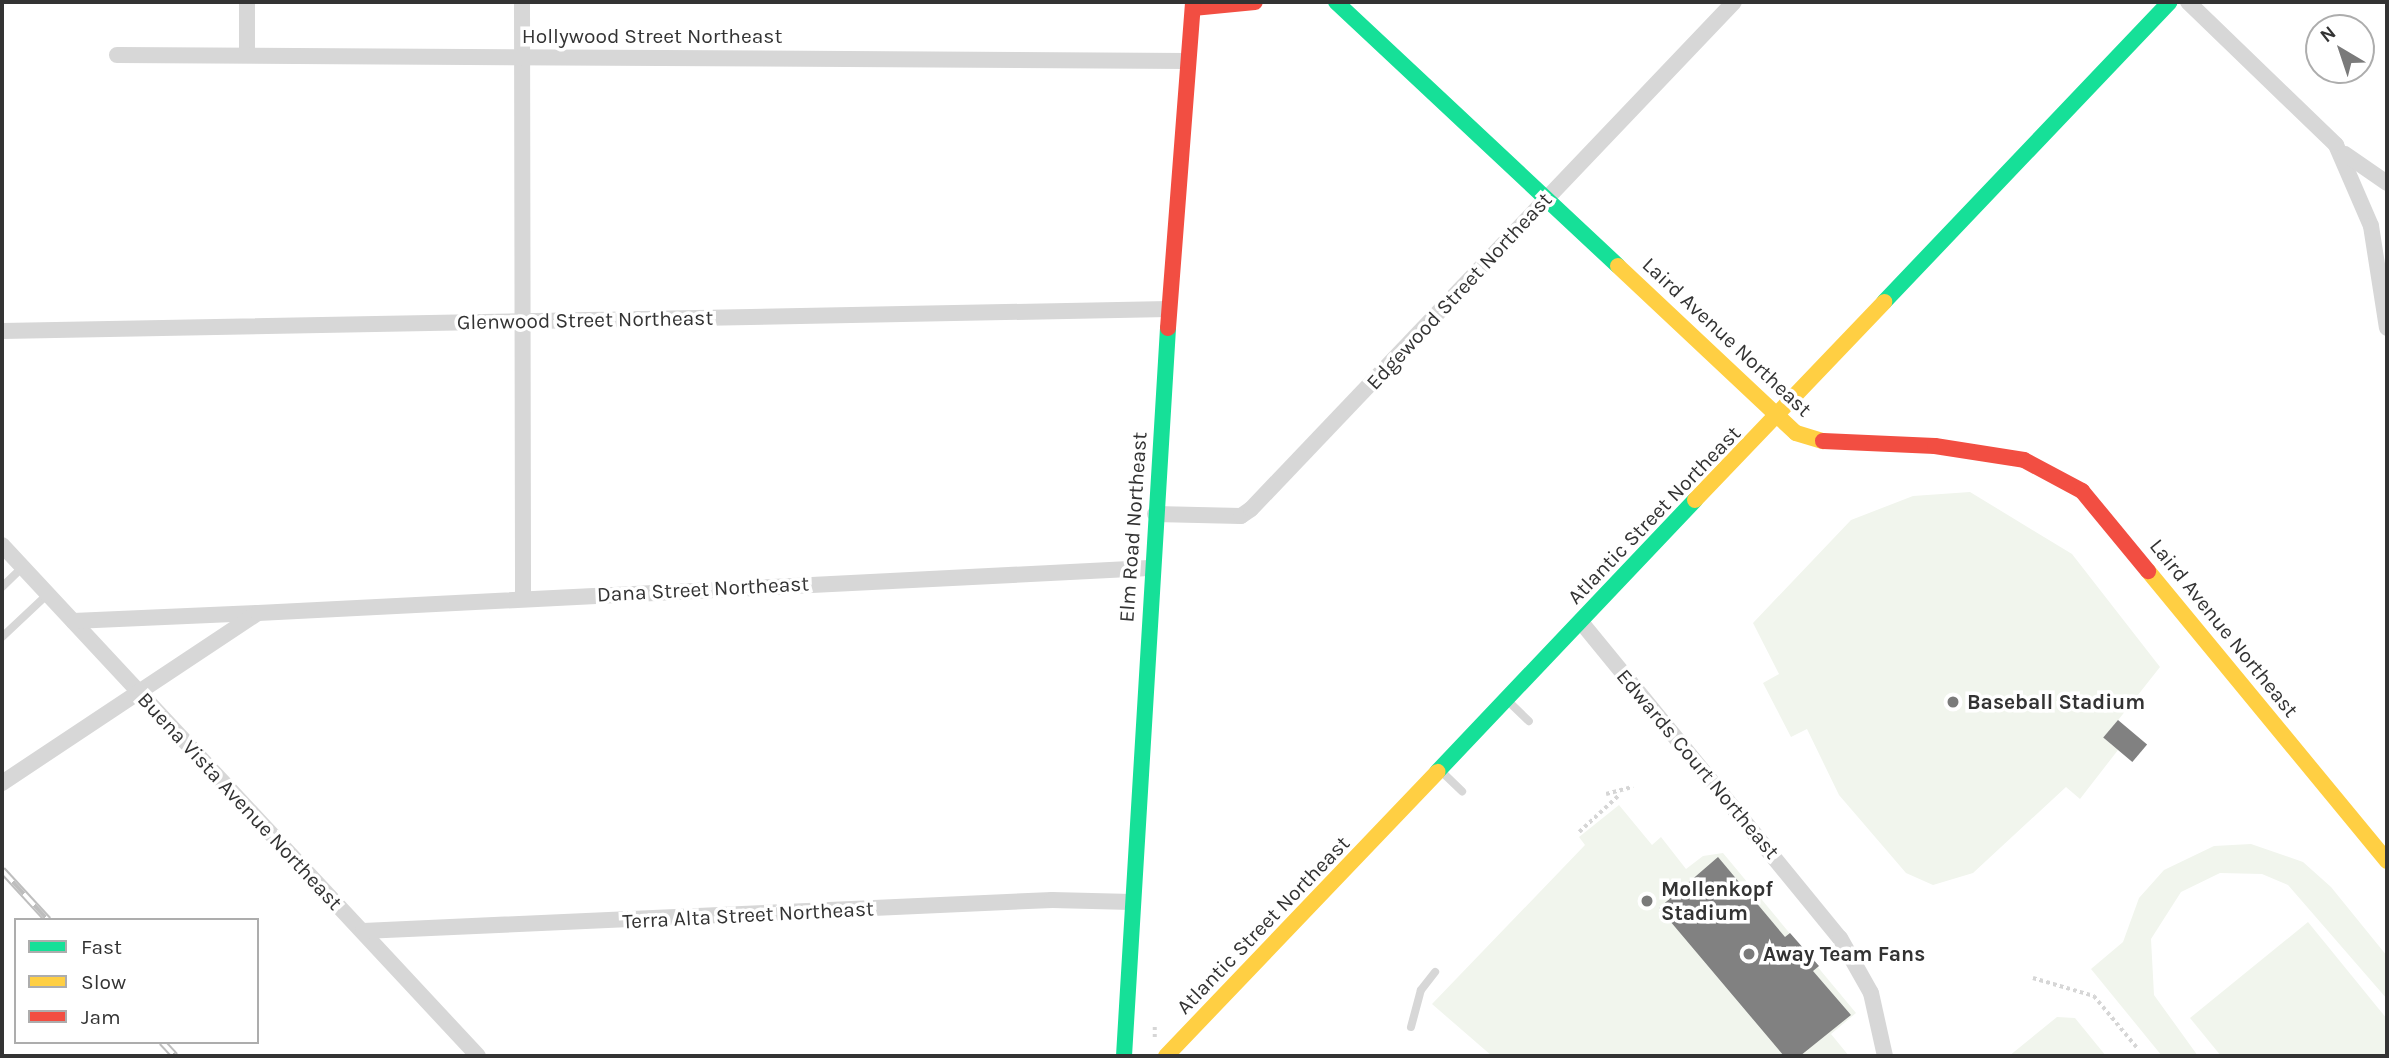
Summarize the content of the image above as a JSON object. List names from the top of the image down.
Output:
{
  "streets": {
    "street": [
      "Hollywood Street Northeast",
      "Edgewood Street Northeast",
      "Glenwood Street Northeast",
      "Laird Avenue Northeast",
      "Atlantic Street Northeast",
      "Elm Road Northeast",
      "Dana Street Northeast",
      "Edwards Court Northeast",
      "Buena Vista Avenue Northeast",
      "Terra Alta Street Northeast"
    ]
  },
  "crossings": [
    ["Hollywood Street Northeast", "Elm Road Northeast"],
    ["Edgewood Street Northeast", "Laird Avenue Northeast"],
    ["Edgewood Street Northeast", "Elm Road Northeast"],
    ["Glenwood Street Northeast", "Elm Road Northeast"],
    ["Laird Avenue Northeast", "Atlantic Street Northeast"],
    ["Atlantic Street Northeast", "Edwards Court Northeast"],
    ["Elm Road Northeast", "Dana Street Northeast"],
    ["Elm Road Northeast", "Terra Alta Street Northeast"],
    ["Dana Street Northeast", "Buena Vista Avenue Northeast"],
    ["Buena Vista Avenue Northeast", "Terra Alta Street Northeast"]
  ],
  "places": ["Baseball Stadium", "Mollenkopf Stadium", "Away Team Fans"],
  "legend": ["Fast", "Slow", "Jam"],
  "north": "top left"
}
